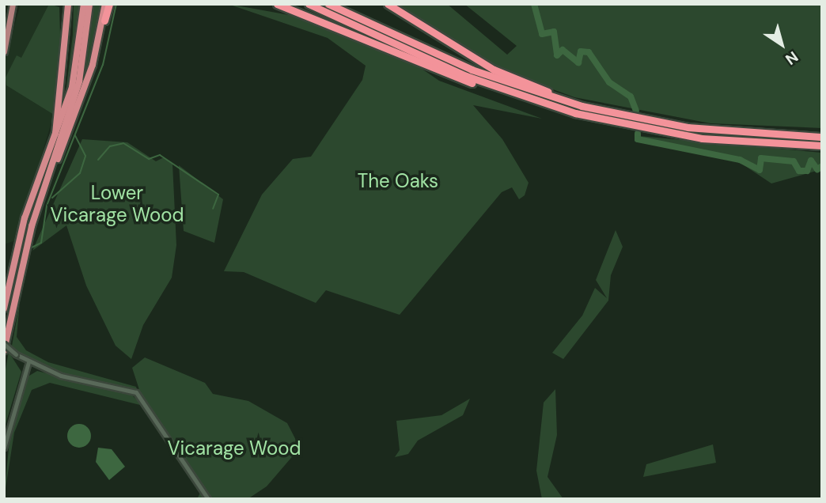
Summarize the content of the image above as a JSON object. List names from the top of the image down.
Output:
{
  "parks": ["The Oaks", "Lower Vicarage Wood", "Vicarage Wood"],
  "north": "bottom right"
}
